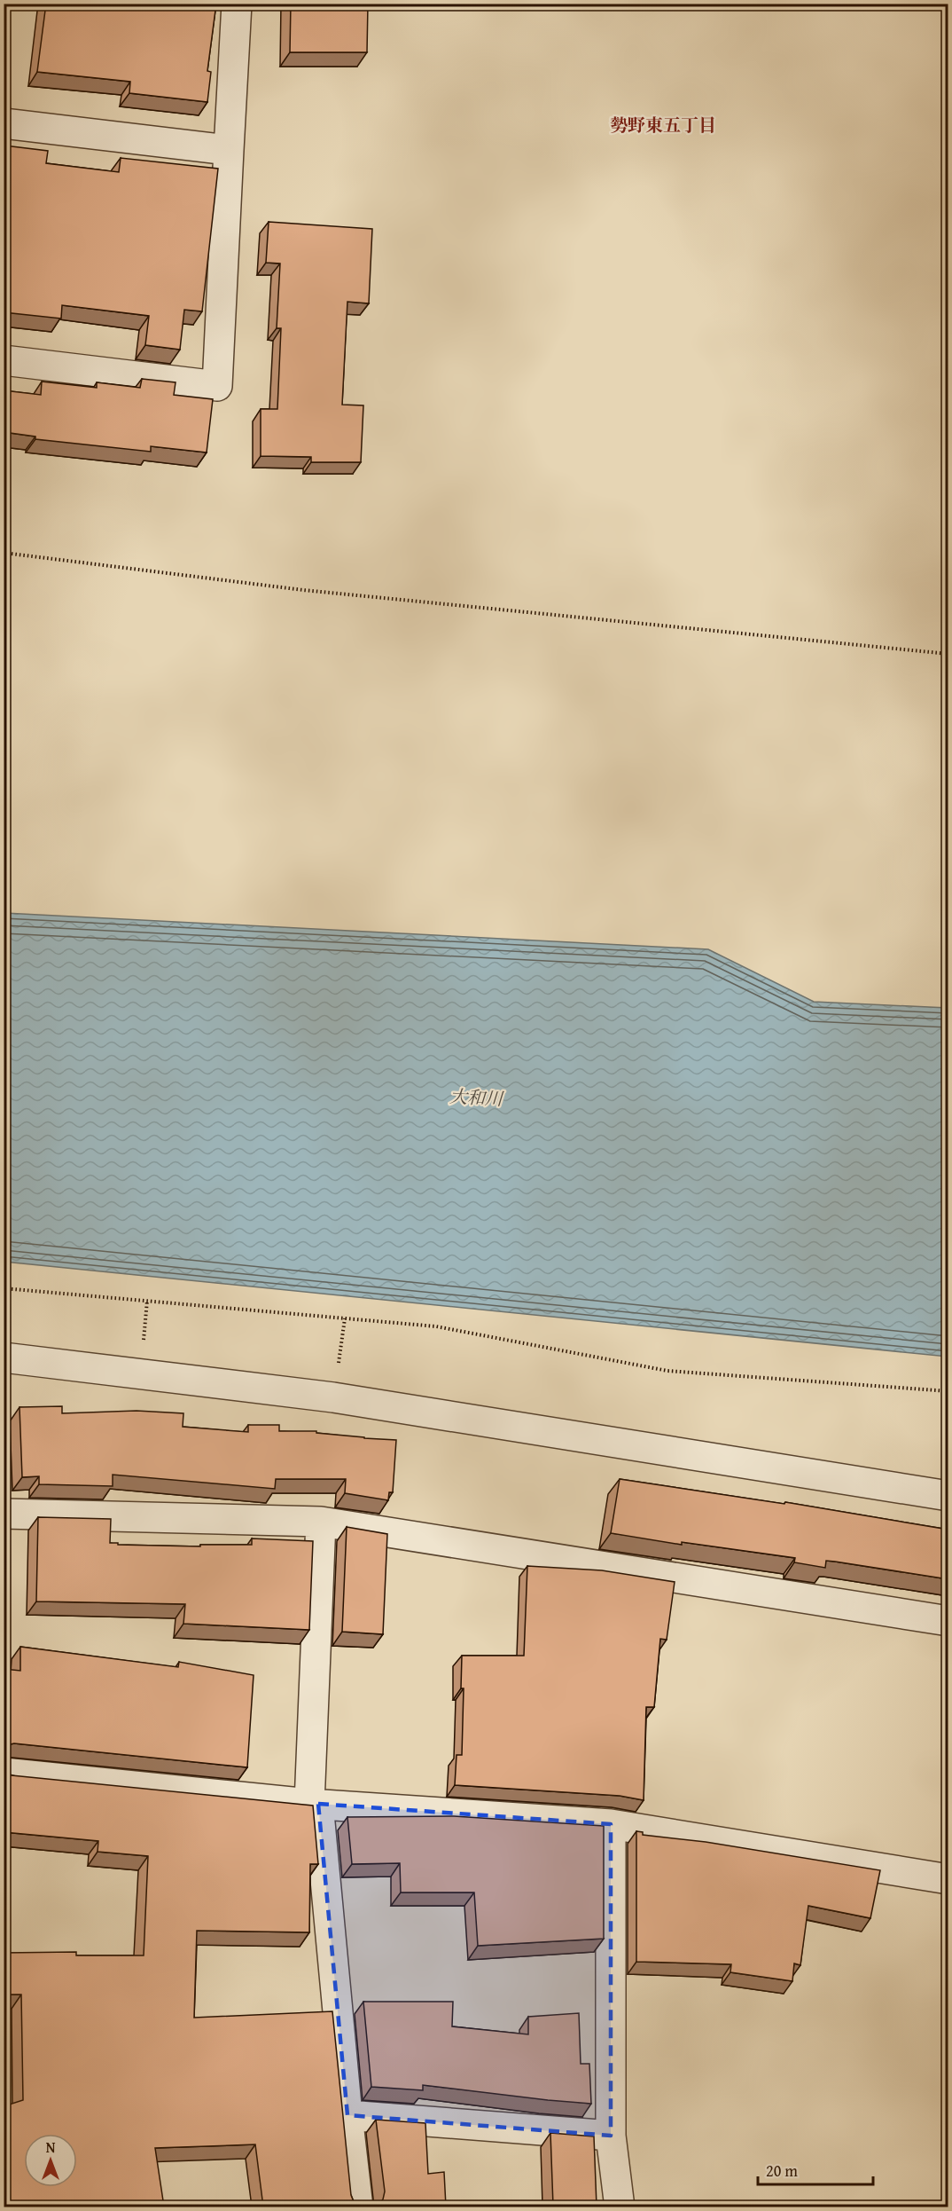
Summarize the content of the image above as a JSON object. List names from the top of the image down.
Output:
{
  "districts": ["勢野東五丁目"],
  "water": ["大和川"],
  "scale_bar": "20 m",
  "north": "top"
}
